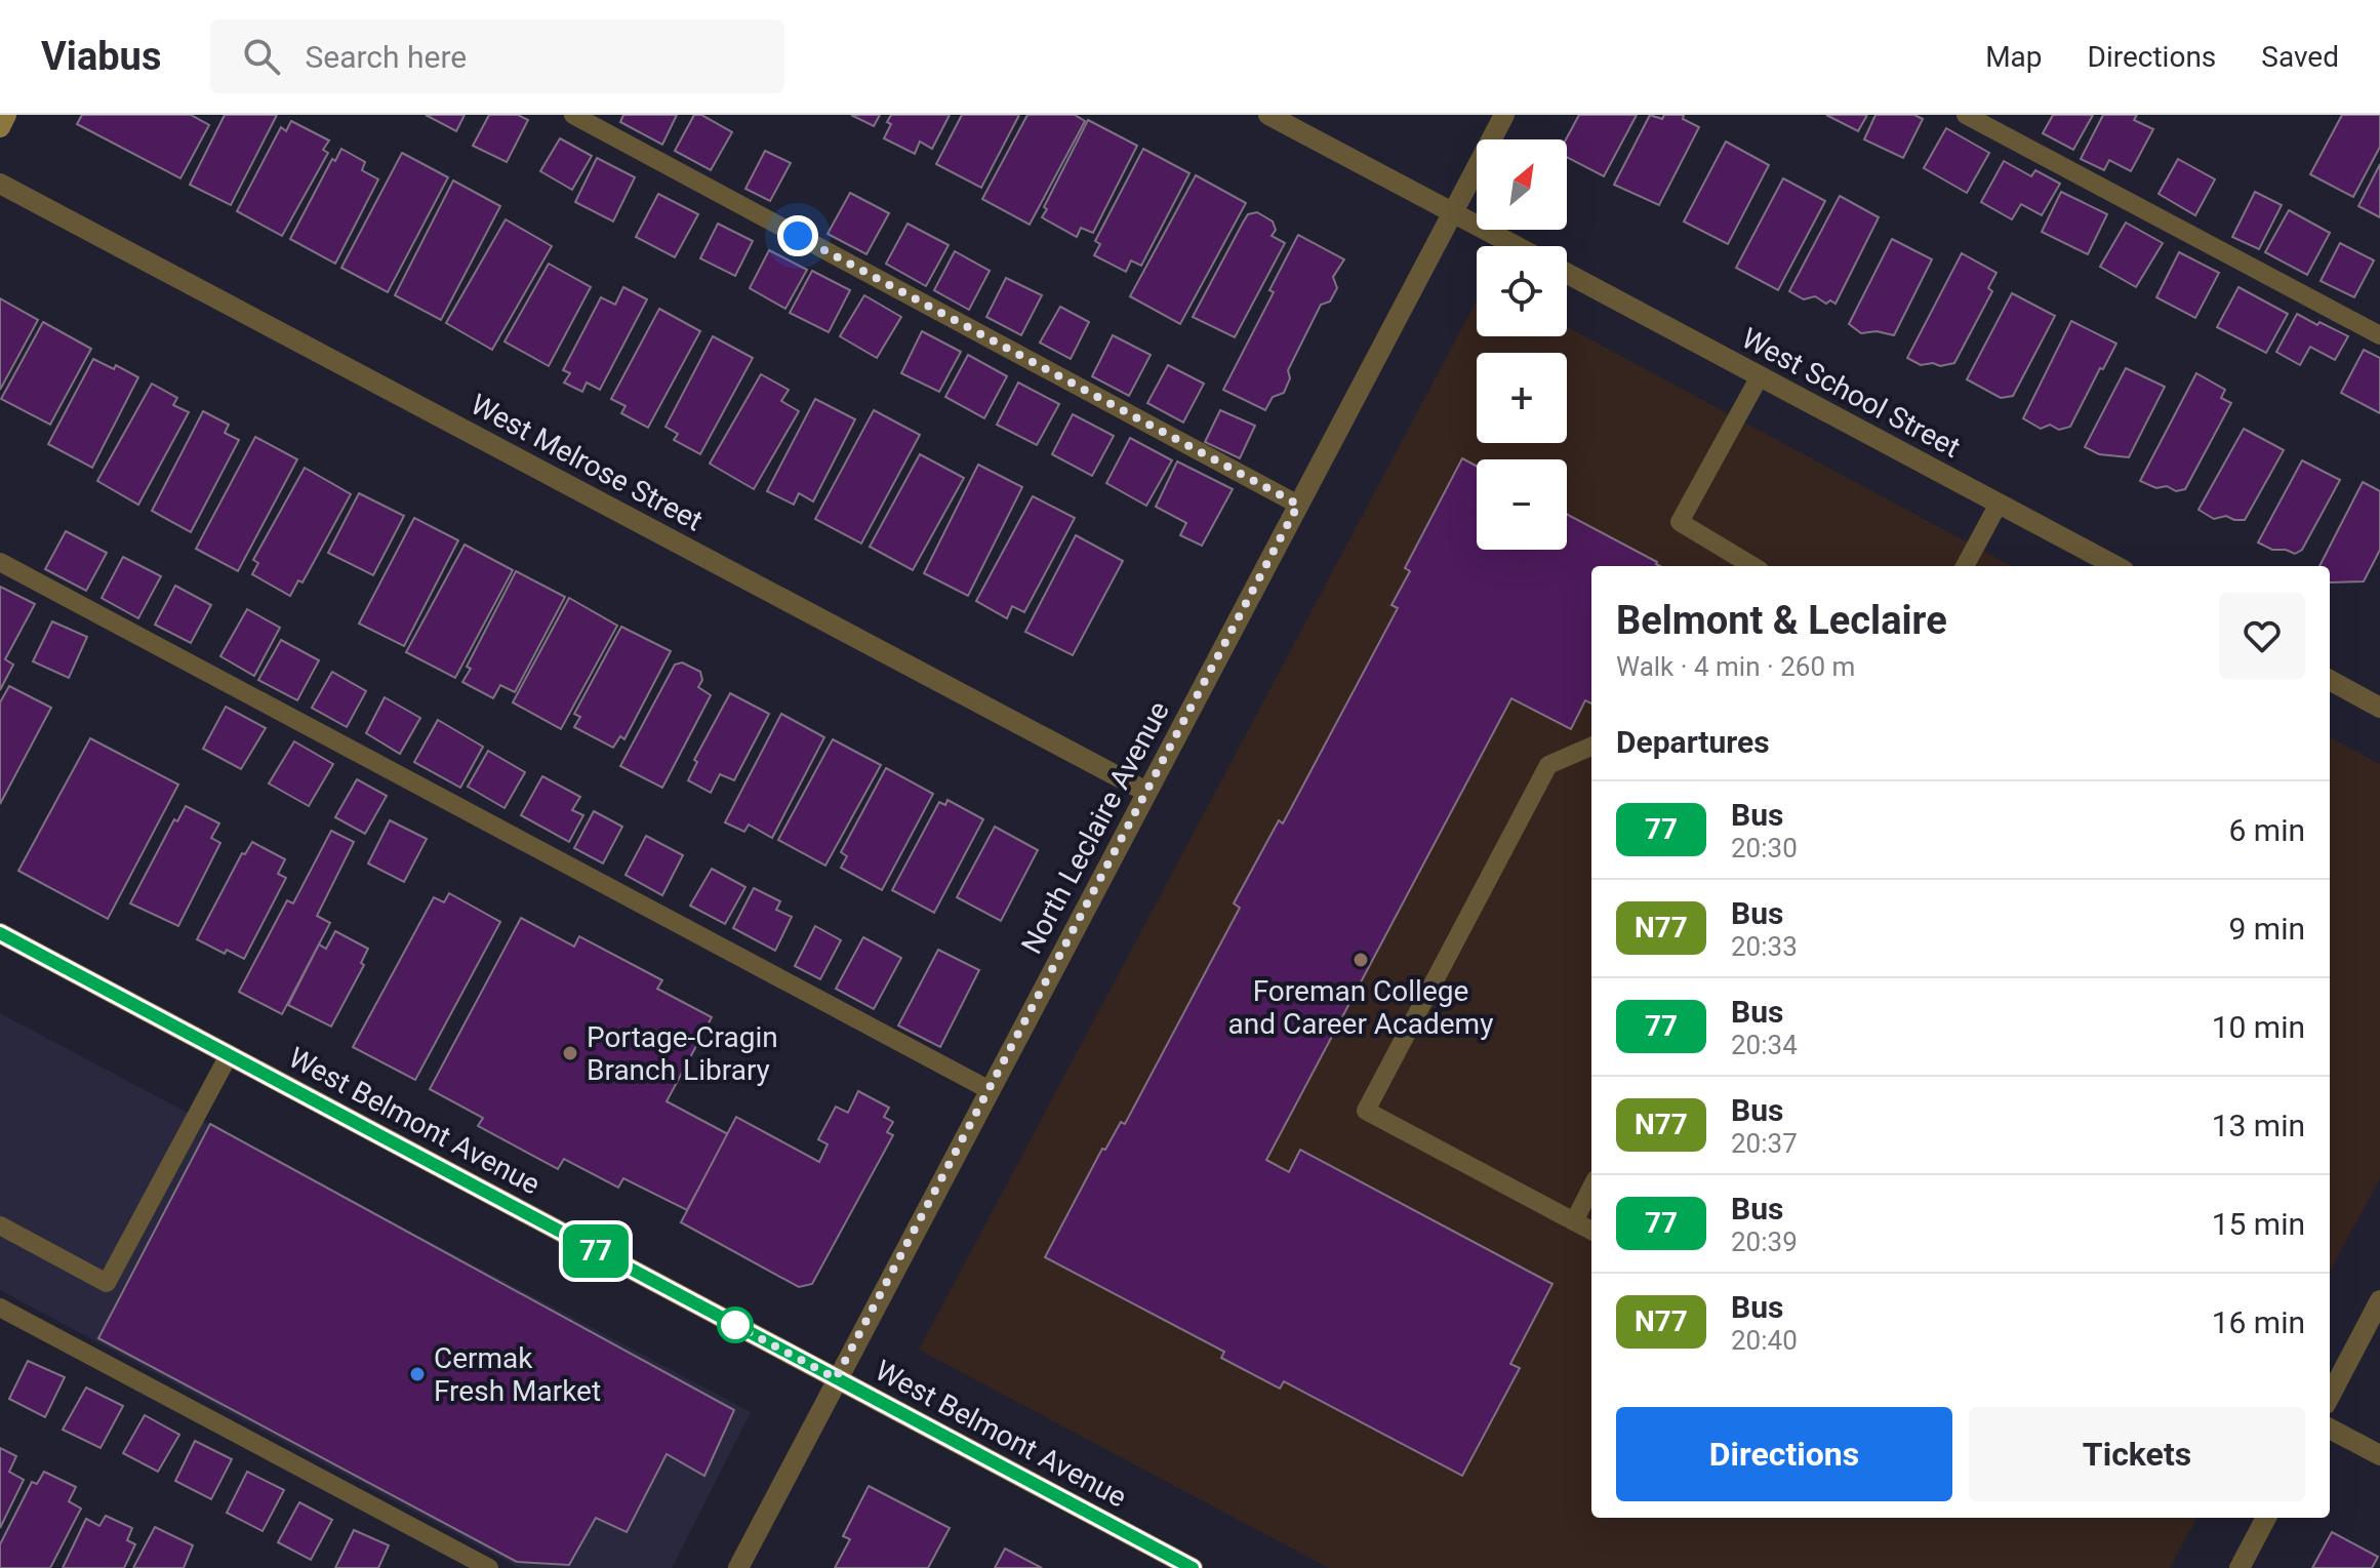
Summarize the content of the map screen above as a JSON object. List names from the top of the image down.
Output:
{
  "streets": {
    "main road": ["West Belmont Avenue"],
    "street": ["West School Street", "West Melrose Street", "North Leclaire Avenue"]
  },
  "crossings": [
    ["West Melrose Street", "North Leclaire Avenue"],
    ["North Leclaire Avenue", "West Belmont Avenue"]
  ],
  "places": ["Foreman College and Career Academy", "Portage-Cragin Branch Library", "Cermak Fresh Market"],
  "lines": ["bus line 77"],
  "north": "top right",
  "page": {
    "header": "Viabus",
    "search": "Search here",
    "nav": ["Map", "Directions", "Saved"],
    "on_map": "77",
    "map_buttons": ["+", "−"],
    "heading": [
      ["Belmont & Leclaire", "Walk · 4 min · 260 m"],
      "Departures"
    ],
    "list": [
      {
        "mark": "77",
        "name": "Bus",
        "note": "20:30",
        "value": "6 min"
      },
      {
        "mark": "N77",
        "name": "Bus",
        "note": "20:33",
        "value": "9 min"
      },
      {
        "mark": "77",
        "name": "Bus",
        "note": "20:34",
        "value": "10 min"
      },
      {
        "mark": "N77",
        "name": "Bus",
        "note": "20:37",
        "value": "13 min"
      },
      {
        "mark": "77",
        "name": "Bus",
        "note": "20:39",
        "value": "15 min"
      },
      {
        "mark": "N77",
        "name": "Bus",
        "note": "20:40",
        "value": "16 min"
      }
    ],
    "buttons": ["Directions", "Tickets"]
  }
}
